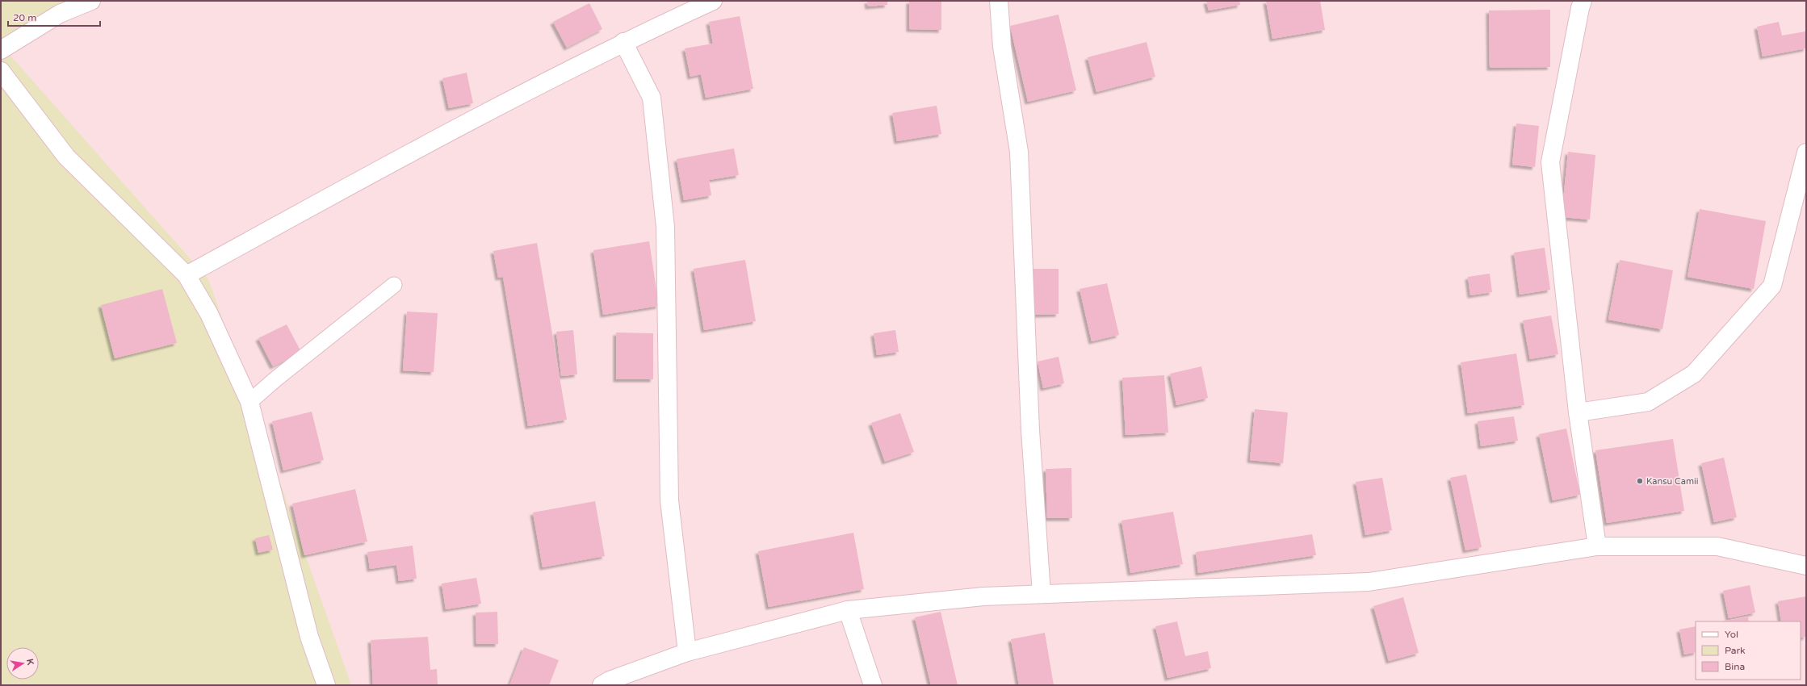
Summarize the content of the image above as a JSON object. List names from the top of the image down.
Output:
{
  "places": ["Kansu Camii"],
  "legend": ["Yol", "Park", "Bina"],
  "scale_bar": "20 m",
  "north": "right"
}
